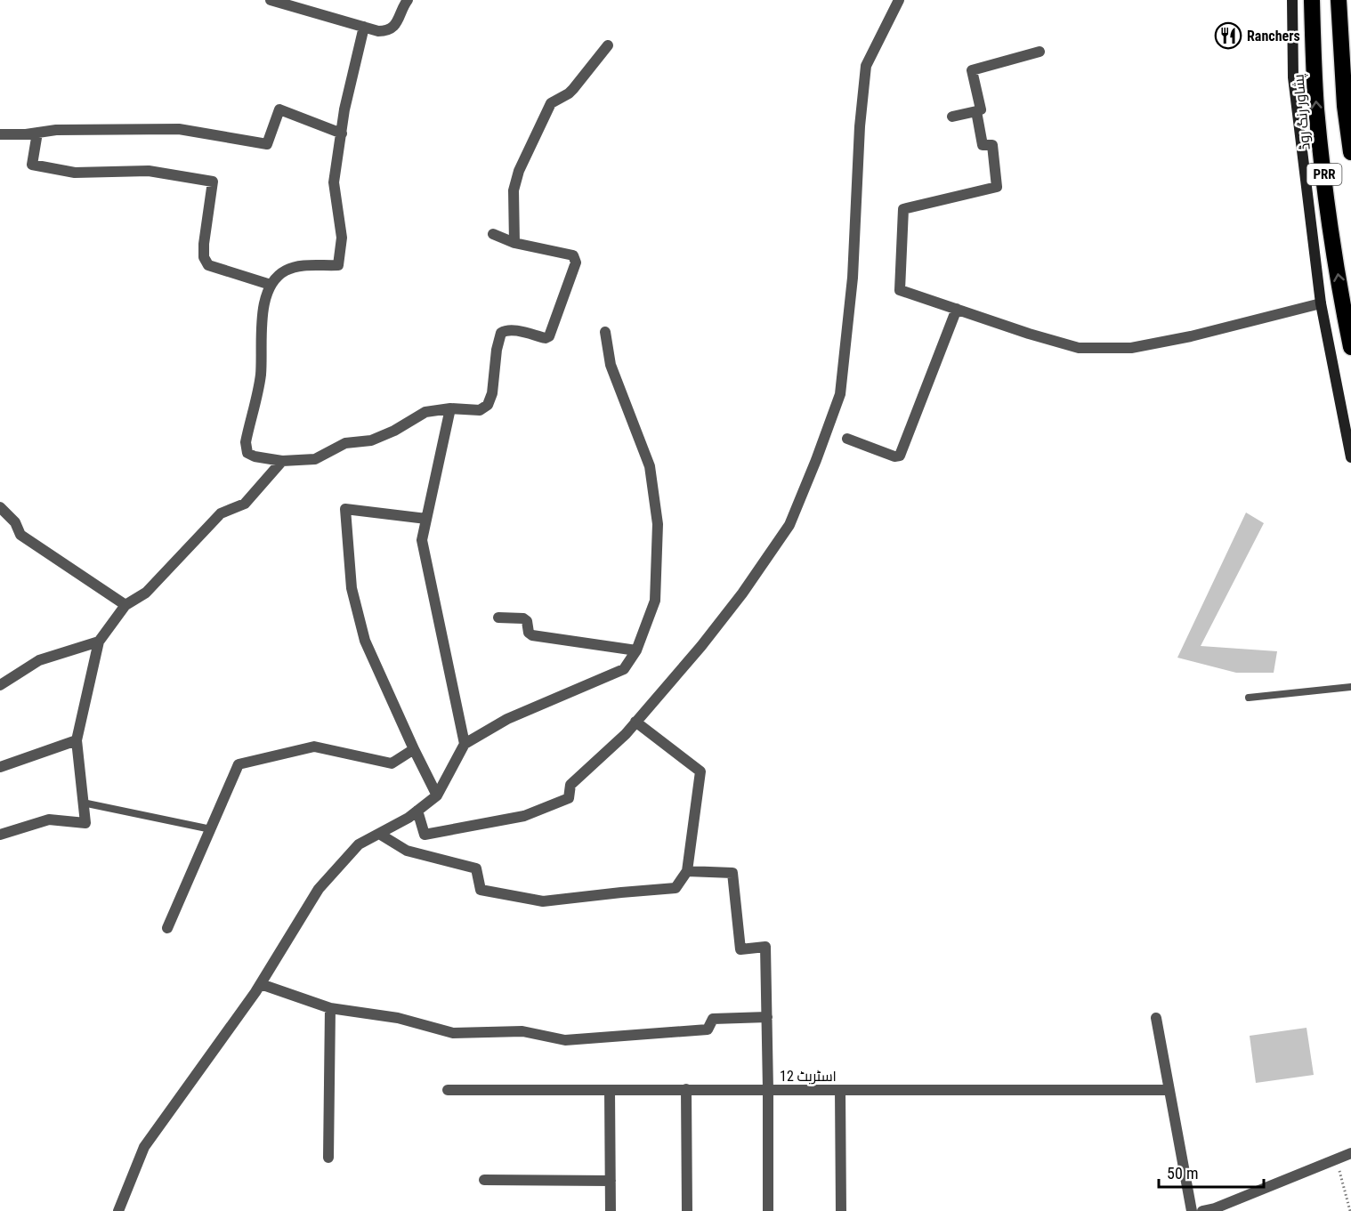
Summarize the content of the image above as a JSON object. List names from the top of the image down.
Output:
{
  "streets": {
    "highway": ["پشاور رنگ روڈ", "PRR"],
    "street": ["اسٹریٹ 12"]
  },
  "places": {
    "restaurant": ["Ranchers"]
  },
  "scale_bar": "50 m"
}
